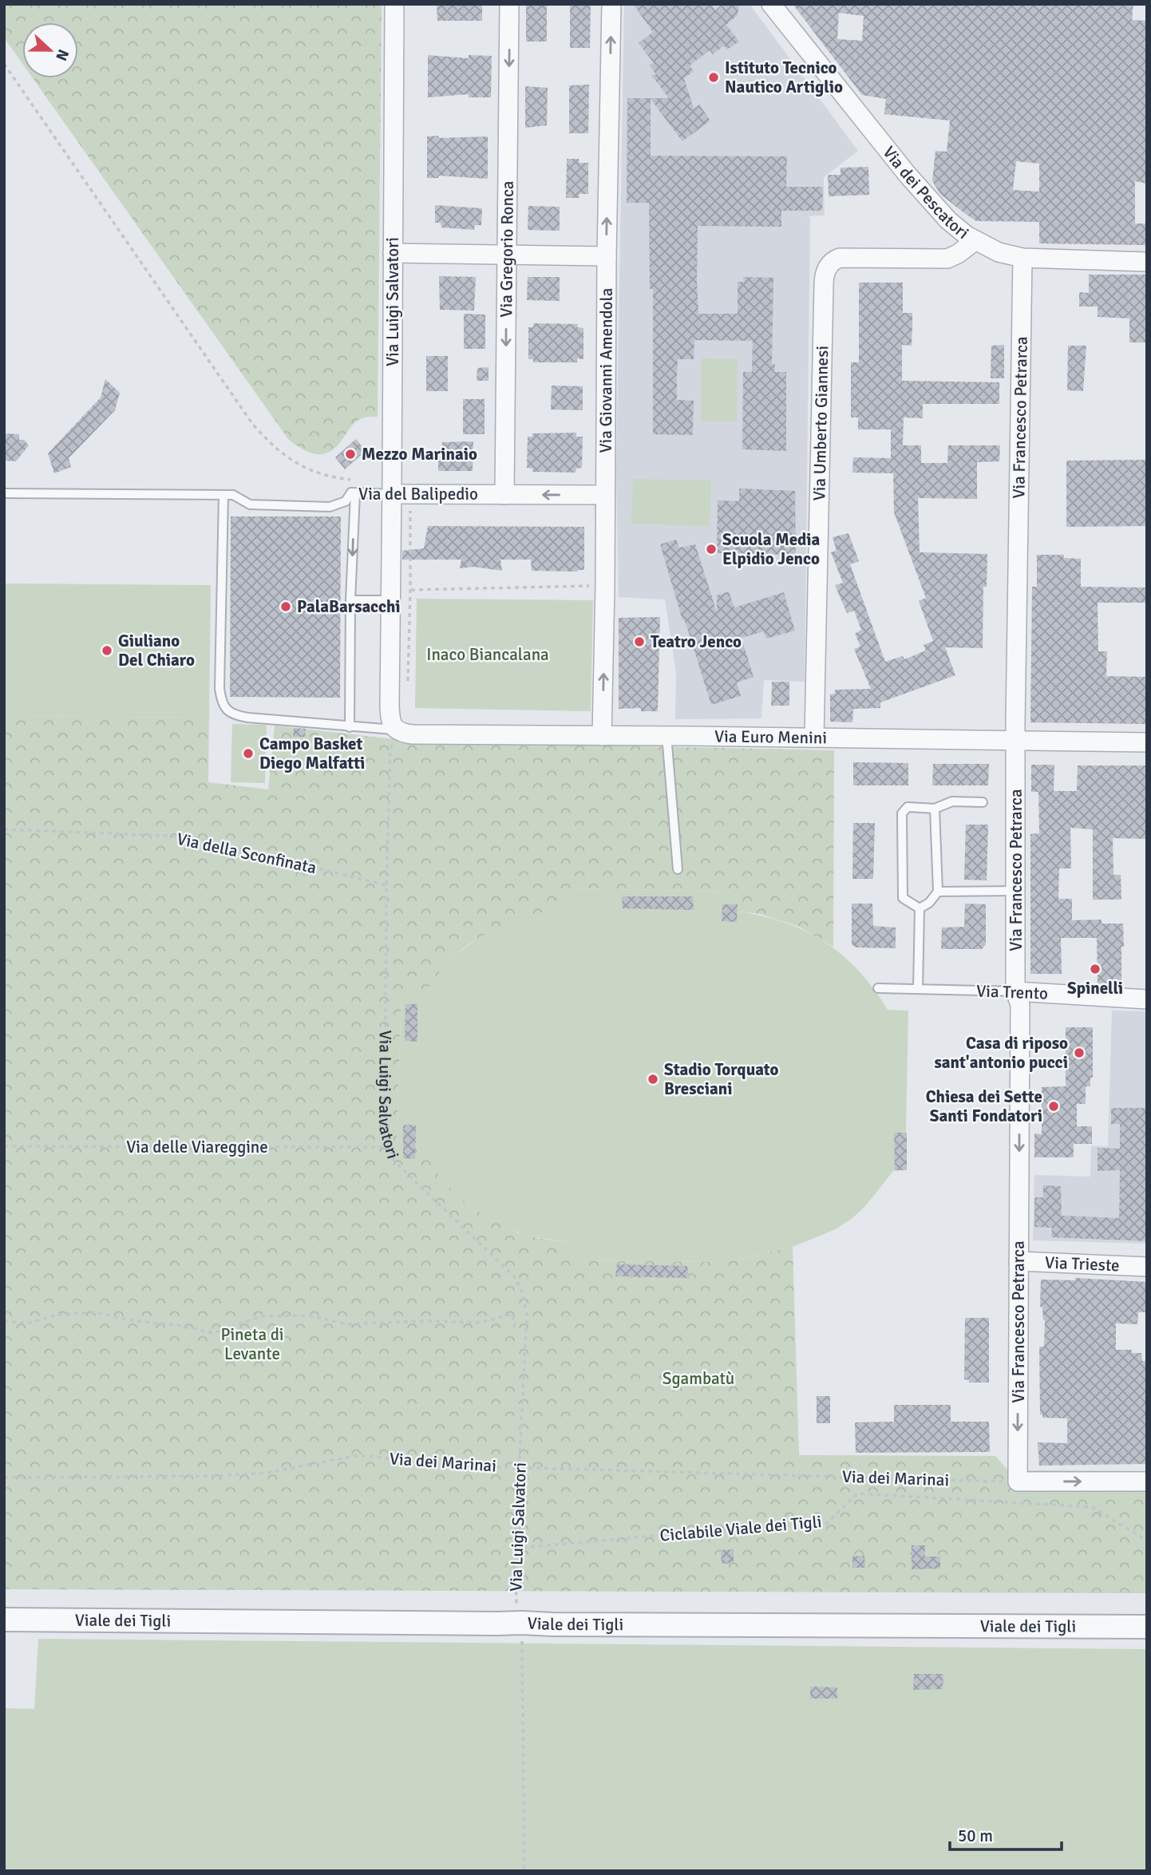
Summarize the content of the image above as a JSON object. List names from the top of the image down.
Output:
{
  "streets": {
    "street": [
      "Via dei Pescatori",
      "Via Gregorio Ronca",
      "Via Luigi Salvatori",
      "Via Giovanni Amendola",
      "Via Francesco Petrarca",
      "Via Umberto Giannesi",
      "Via del Balipedio",
      "Via Euro Menini",
      "Via Trento",
      "Via Trieste",
      "Viale dei Tigli"
    ],
    "path": [
      "Via della Sconfinata",
      "Via delle Viareggine",
      "Via dei Marinai",
      "Ciclabile Viale dei Tigli"
    ]
  },
  "crossings": [
    ["Via dei Pescatori", "Via Francesco Petrarca"],
    ["Via dei Pescatori", "Via Umberto Giannesi"],
    ["Via Gregorio Ronca", "Via del Balipedio"],
    ["Via Luigi Salvatori", "Via del Balipedio"],
    ["Via Luigi Salvatori", "Via Euro Menini"],
    ["Via Luigi Salvatori", "Via della Sconfinata"],
    ["Via Luigi Salvatori", "Via delle Viareggine"],
    ["Via Luigi Salvatori", "Via dei Marinai"],
    ["Via Luigi Salvatori", "Ciclabile Viale dei Tigli"],
    ["Via Luigi Salvatori", "Viale dei Tigli"],
    ["Via Giovanni Amendola", "Via del Balipedio"],
    ["Via Giovanni Amendola", "Via Euro Menini"],
    ["Via Francesco Petrarca", "Via Euro Menini"],
    ["Via Francesco Petrarca", "Via Trento"],
    ["Via Francesco Petrarca", "Via Trieste"],
    ["Via Francesco Petrarca", "Via dei Marinai"],
    ["Via Umberto Giannesi", "Via Euro Menini"]
  ],
  "one_way": ["Via Gregorio Ronca", "Via Giovanni Amendola", "Via Francesco Petrarca"],
  "parks": ["Inaco Biancalana", "Pineta di Levante", "Sgambatù"],
  "places": [
    "Istituto Tecnico Nautico Artiglio",
    "Mezzo Marinaio",
    "Scuola Media Elpidio Jenco",
    "PalaBarsacchi",
    "Teatro Jenco",
    "Giuliano Del Chiaro",
    "Campo Basket Diego Malfatti",
    "Spinelli",
    "Casa di riposo sant'antonio pucci",
    "Stadio Torquato Bresciani",
    "Chiesa dei Sette Santi Fondatori"
  ],
  "scale_bar": "50 m",
  "north": "right"
}
